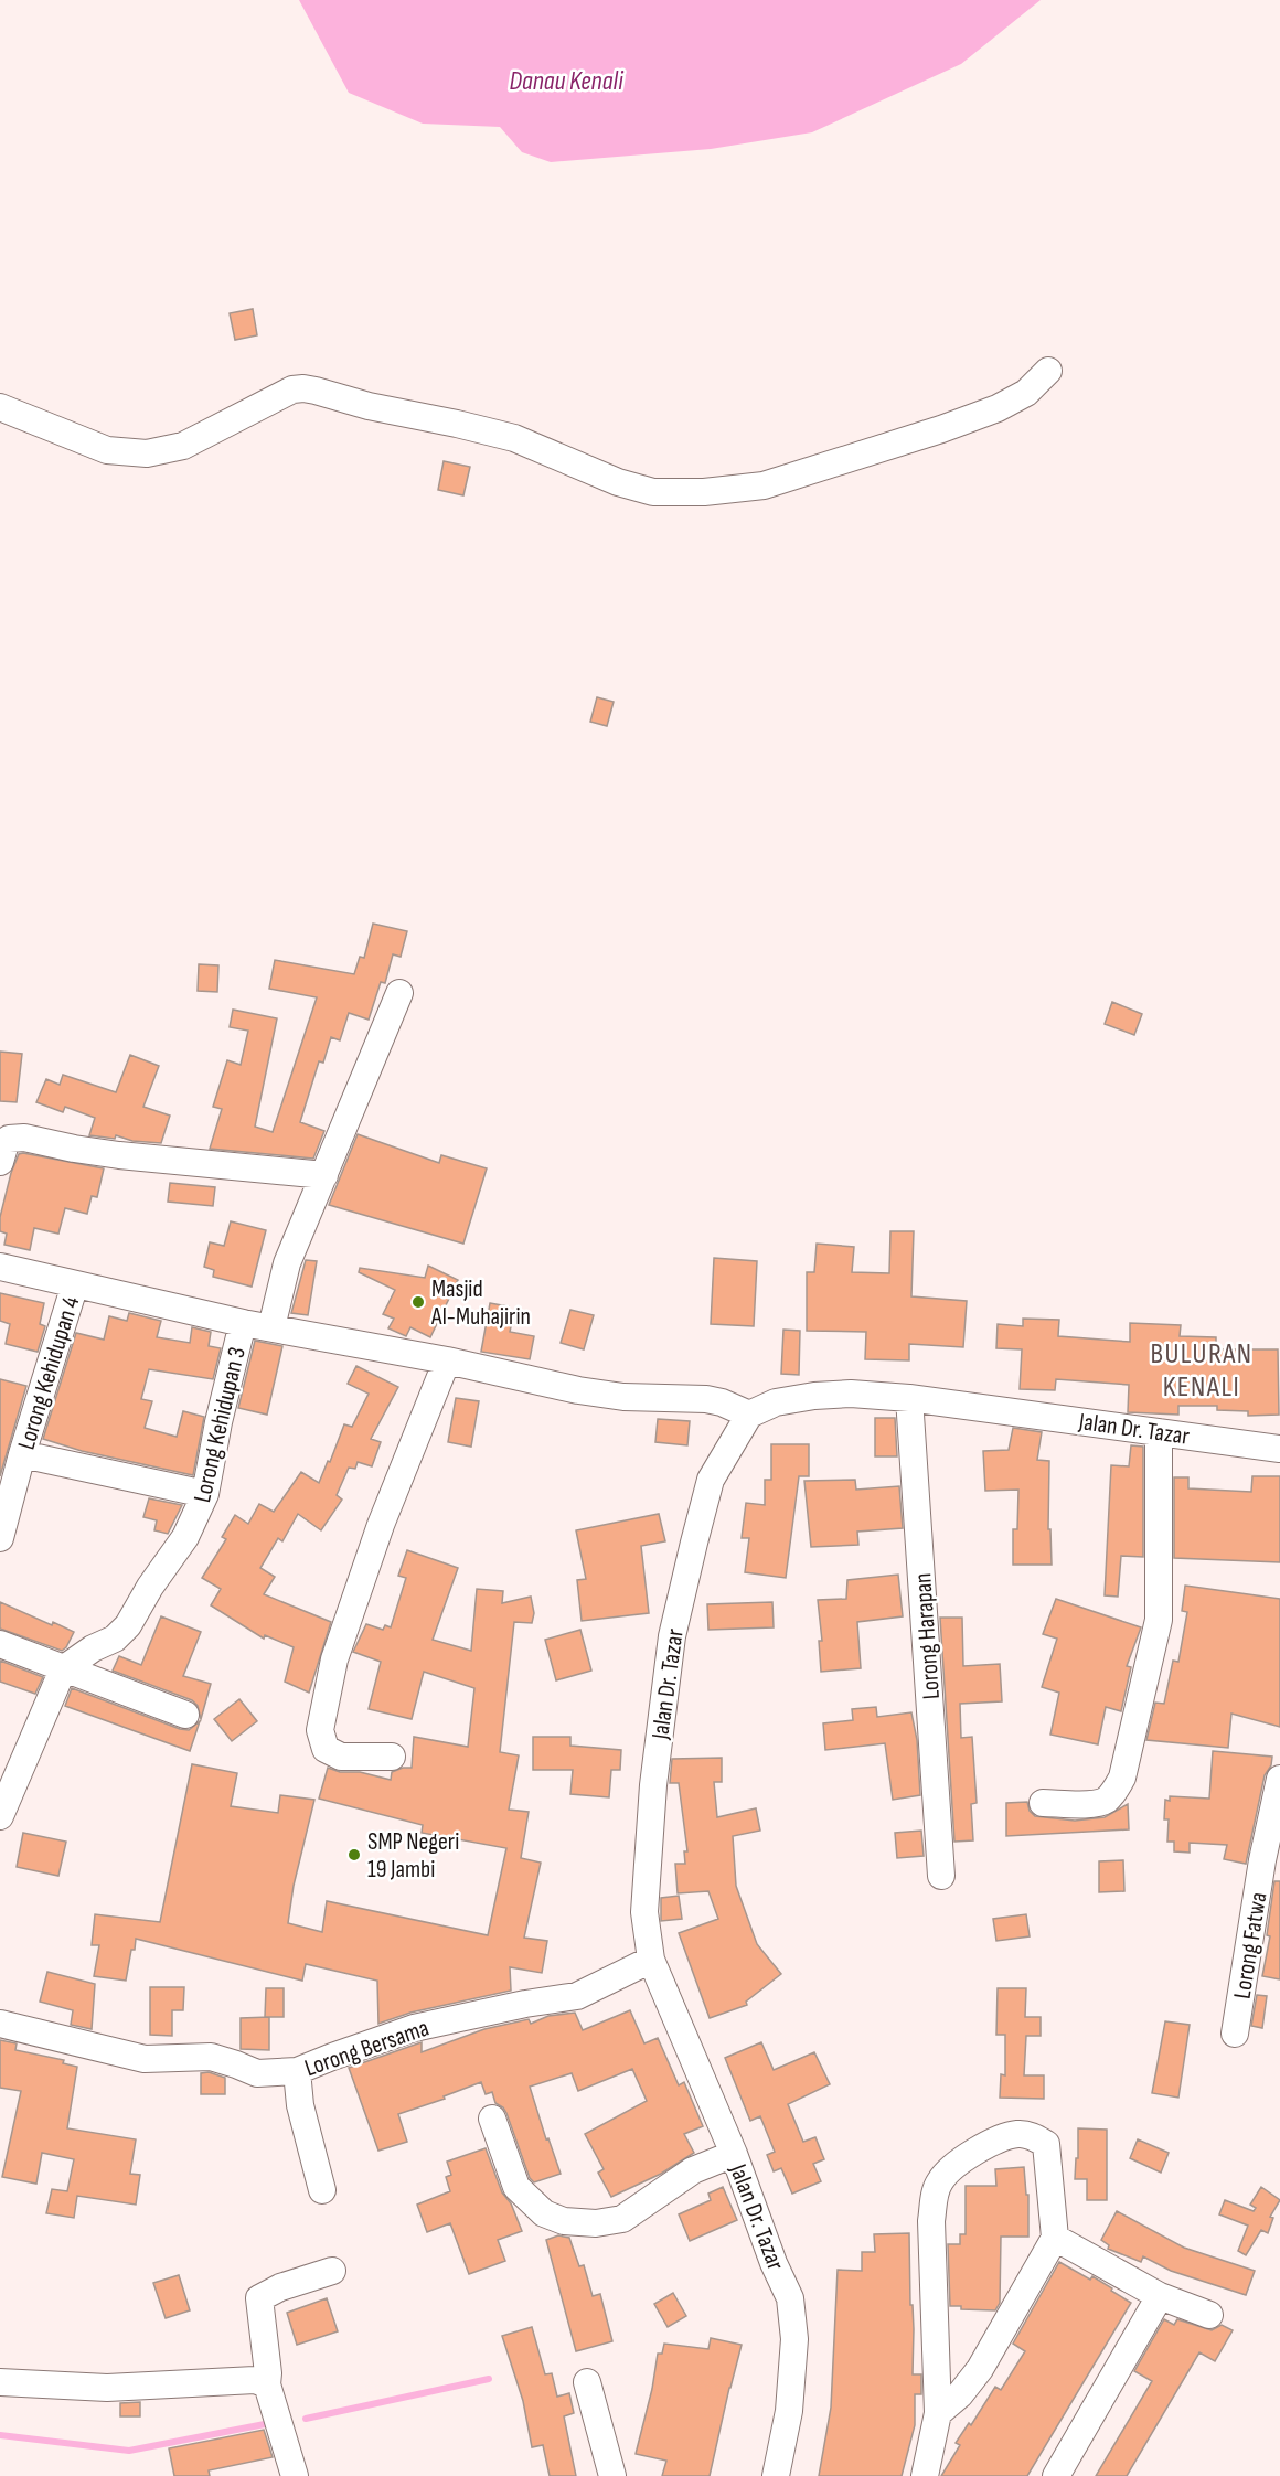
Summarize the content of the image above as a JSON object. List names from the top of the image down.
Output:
{
  "streets": {
    "street": [
      "Lorong Kehidupan 4",
      "Lorong Kehidupan 3",
      "Jalan Dr. Tazar",
      "Lorong Harapan",
      "Lorong Fatwa",
      "Lorong Bersama"
    ]
  },
  "crossings": [
    ["Jalan Dr. Tazar", "Lorong Harapan"],
    ["Jalan Dr. Tazar", "Lorong Bersama"]
  ],
  "districts": ["BULURAN KENALI"],
  "water": ["Danau Kenali"],
  "places": ["Masjid Al-Muhajirin", "SMP Negeri 19 Jambi"]
}
